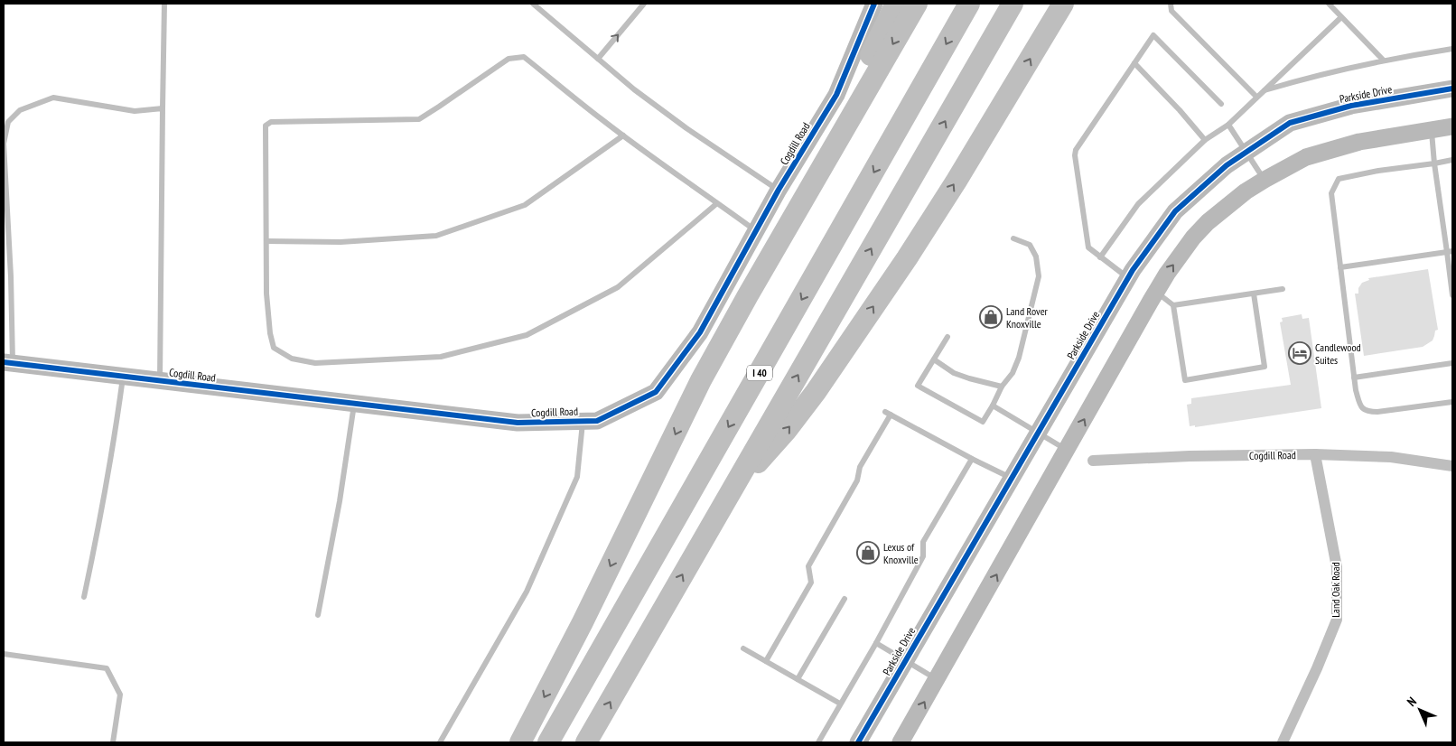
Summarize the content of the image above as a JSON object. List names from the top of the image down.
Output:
{
  "streets": {
    "highway": ["I 40"],
    "street": ["Parkside Drive", "Cogdill Road", "Land Oak Road"]
  },
  "crossings": [
    ["Cogdill Road", "Land Oak Road"]
  ],
  "places": {
    "shop": ["Land Rover Knoxville", "Lexus of Knoxville"],
    "hotel": ["Candlewood Suites"]
  },
  "north": "top left"
}
